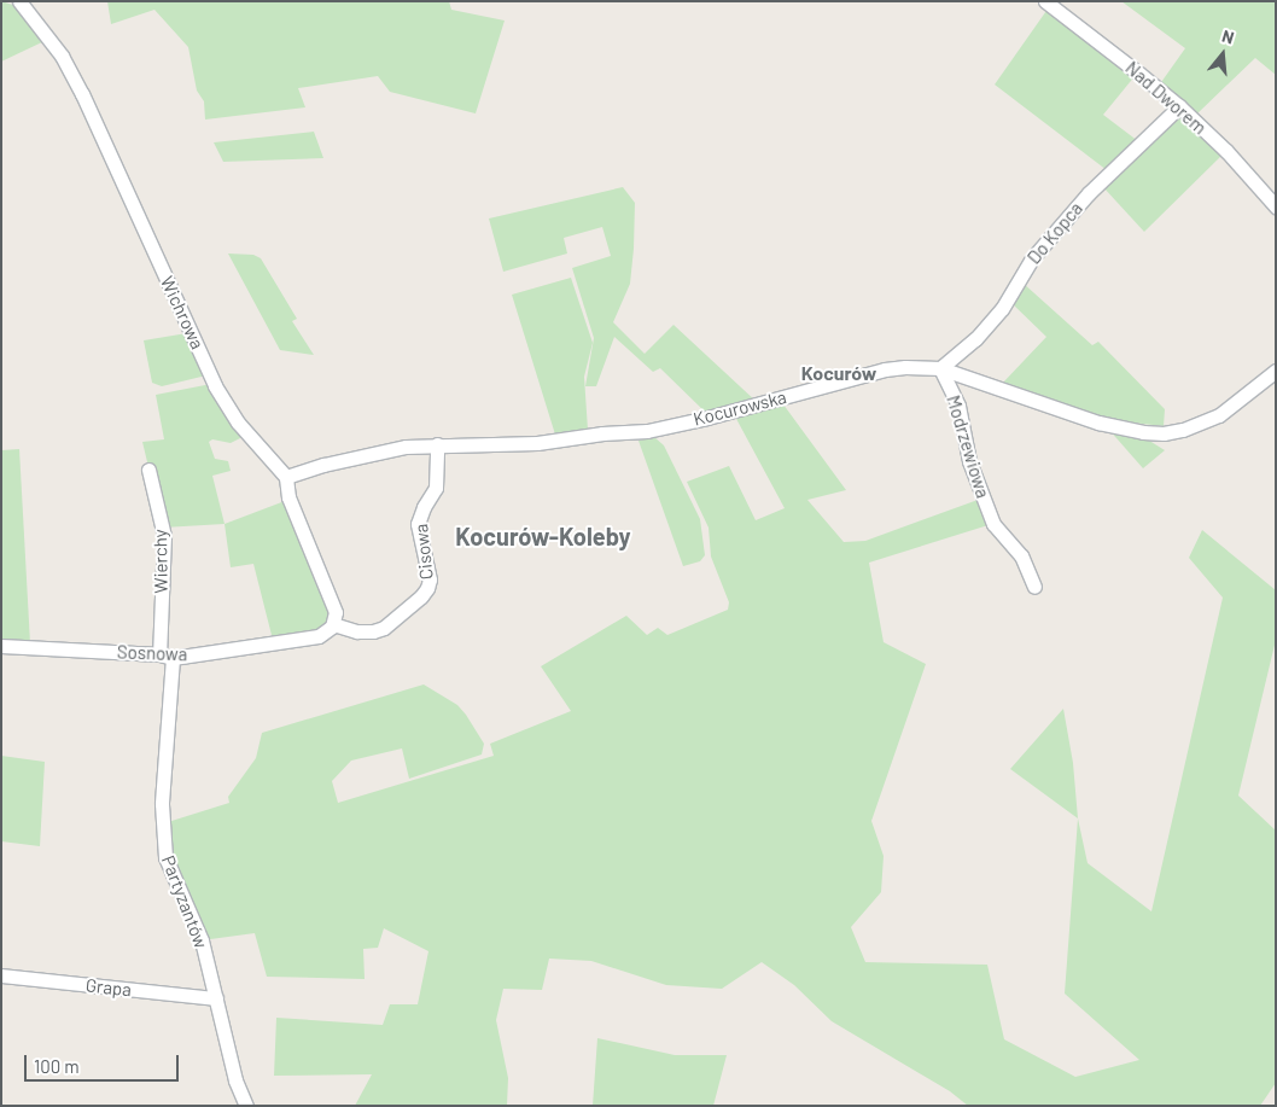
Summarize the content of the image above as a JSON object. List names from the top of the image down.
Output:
{
  "streets": {
    "street": [
      "Nad Dworem",
      "Do Kopca",
      "Wichrowa",
      "Kocurowska",
      "Modrzewiowa",
      "Cisowa",
      "Wierchy",
      "Sosnowa",
      "Partyzantów",
      "Grapa"
    ]
  },
  "crossings": [
    ["Nad Dworem", "Do Kopca"],
    ["Do Kopca", "Kocurowska"],
    ["Do Kopca", "Modrzewiowa"],
    ["Wichrowa", "Kocurowska"],
    ["Wichrowa", "Cisowa"],
    ["Wichrowa", "Sosnowa"],
    ["Kocurowska", "Modrzewiowa"],
    ["Kocurowska", "Cisowa"],
    ["Cisowa", "Sosnowa"],
    ["Wierchy", "Sosnowa"],
    ["Wierchy", "Partyzantów"],
    ["Sosnowa", "Partyzantów"],
    ["Partyzantów", "Grapa"]
  ],
  "districts": ["Kocurów", "Kocurów-Koleby"],
  "scale_bar": "100 m",
  "north": "top"
}
